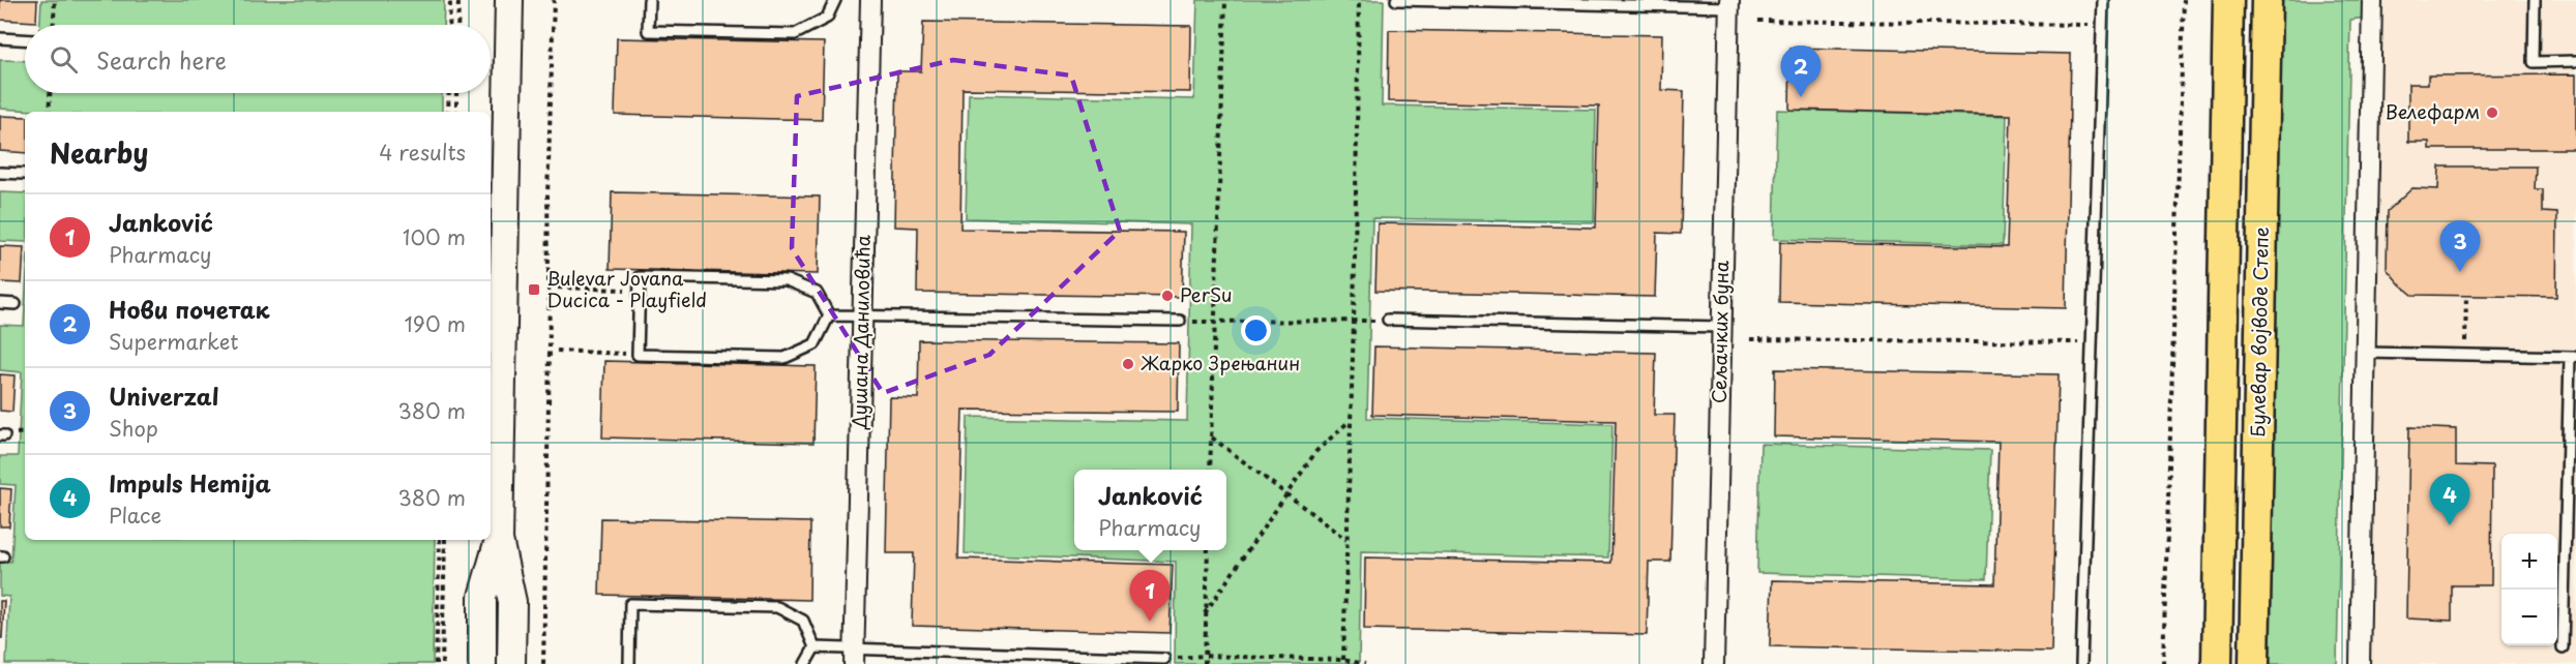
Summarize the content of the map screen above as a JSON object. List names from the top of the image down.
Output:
{
  "streets": {
    "main road": ["Булевар војводе Степе"],
    "street": ["Душана Даниловића", "Сељачких буна"]
  },
  "places": {
    "other": ["Велефарм", "PerSu", "Жарко Зрењанин"],
    "transit": ["Bulevar Jovana Ducica - Playfield"]
  },
  "page": {
    "search": "Search here",
    "pins": [
      "2",
      "3",
      "4",
      "1"
    ],
    "heading": ["Nearby", "4 results"],
    "list": [
      {
        "mark": "1",
        "name": "Janković",
        "note": "Pharmacy",
        "value": "100 m"
      },
      {
        "mark": "2",
        "name": "Нови почетак",
        "note": "Supermarket",
        "value": "190 m"
      },
      {
        "mark": "3",
        "name": "Univerzal",
        "note": "Shop",
        "value": "380 m"
      },
      {
        "mark": "4",
        "name": "Impuls Hemija",
        "note": "Place",
        "value": "380 m"
      }
    ],
    "popup": ["Janković", "Pharmacy"],
    "map_buttons": ["+", "−"]
  }
}
